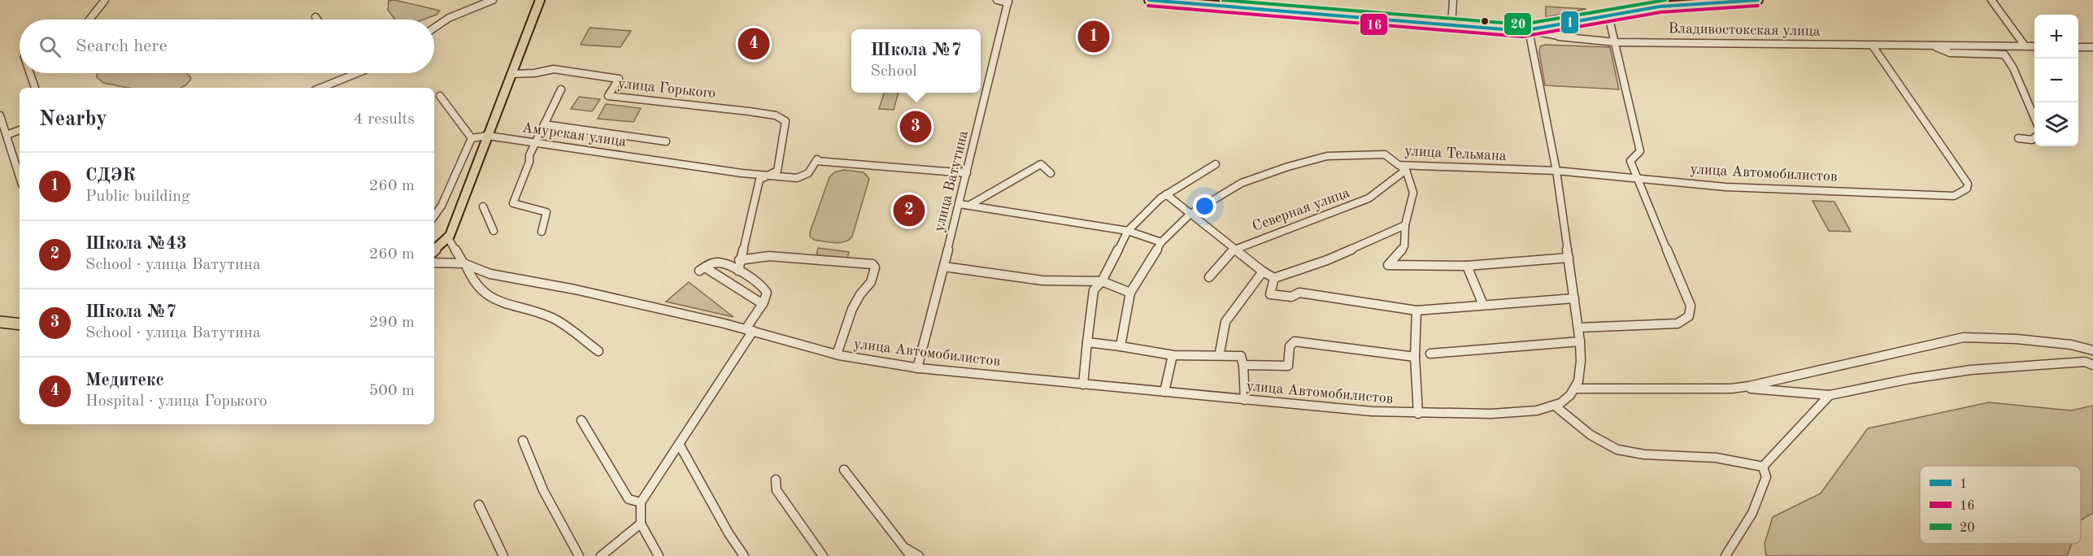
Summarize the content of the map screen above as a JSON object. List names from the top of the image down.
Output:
{
  "streets": {
    "street": [
      "Владивостокская улица",
      "улица Горького",
      "Амурская улица",
      "улица Тельмана",
      "улица Автомобилистов",
      "улица Ватутина",
      "Северная улица"
    ]
  },
  "crossings": [
    ["Владивостокская улица", "улица Автомобилистов"],
    ["улица Горького", "Амурская улица"],
    ["улица Горького", "улица Автомобилистов"],
    ["улица Тельмана", "улица Автомобилистов"],
    ["улица Автомобилистов", "улица Ватутина"]
  ],
  "lines": ["transit line 1", "transit line 20", "transit line 16"],
  "legend": ["1", "16", "20"],
  "page": {
    "map_buttons": ["+", "−"],
    "pins": [
      "1",
      "4",
      "3",
      "2"
    ],
    "search": "Search here",
    "popup": ["Школа №7", "School"],
    "heading": ["Nearby", "4 results"],
    "list": [
      {
        "mark": "1",
        "name": "СДЭК",
        "note": "Public building",
        "value": "260 m"
      },
      {
        "mark": "2",
        "name": "Школа №43",
        "note": "School · улица Ватутина",
        "value": "260 m"
      },
      {
        "mark": "3",
        "name": "Школа №7",
        "note": "School · улица Ватутина",
        "value": "290 m"
      },
      {
        "mark": "4",
        "name": "Медитекс",
        "note": "Hospital · улица Горького",
        "value": "500 m"
      }
    ]
  }
}
